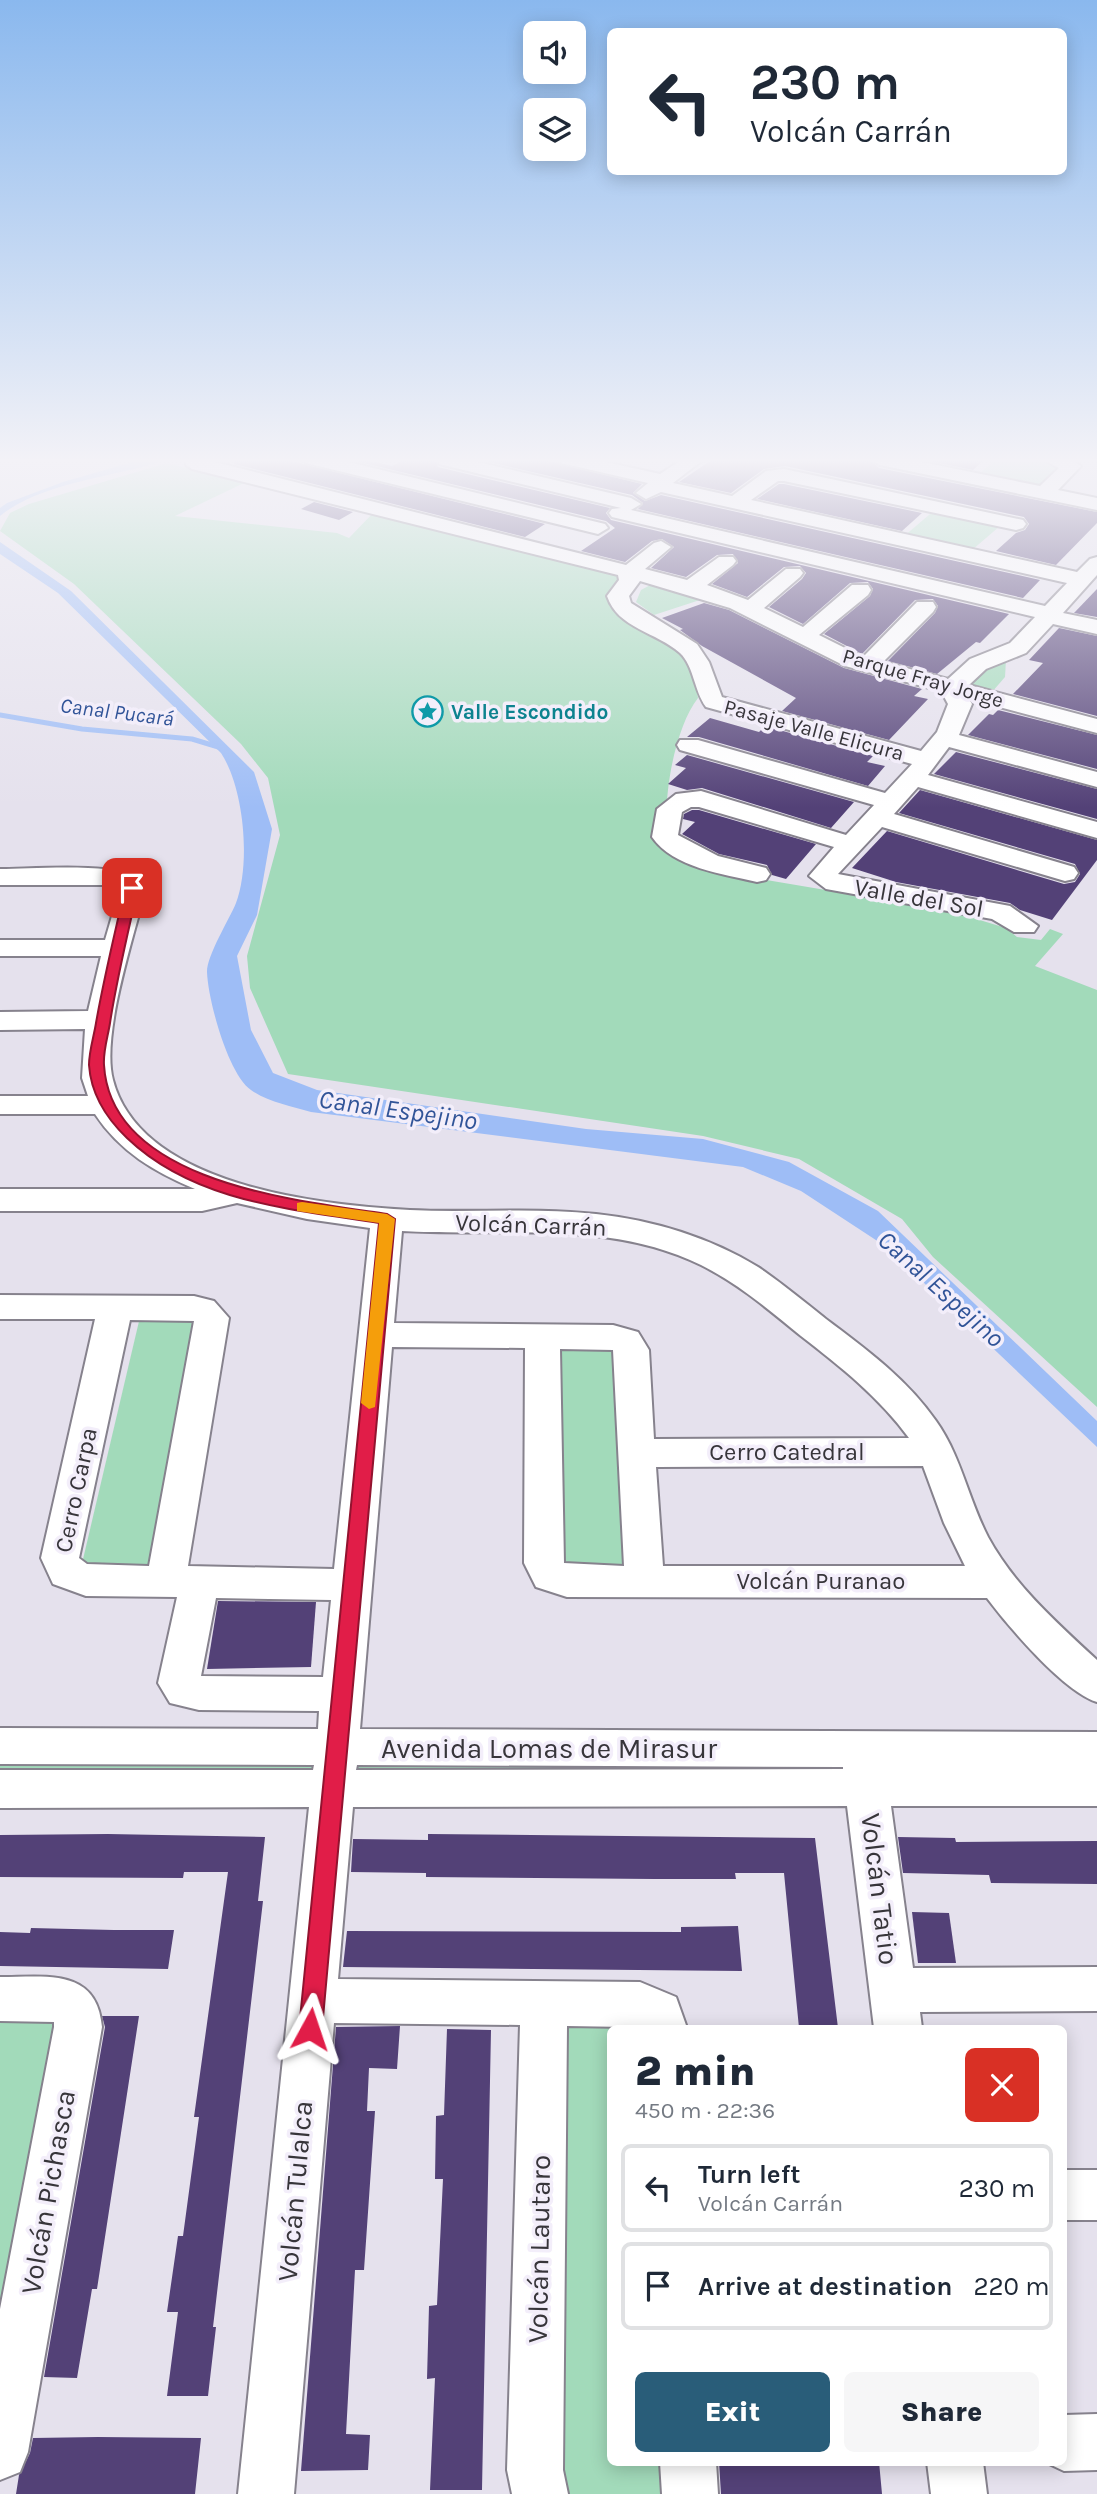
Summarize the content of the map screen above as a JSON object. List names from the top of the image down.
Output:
{
  "streets": {
    "street": [
      "Parque Fray Jorge",
      "Pasaje Valle Elicura",
      "Valle del Sol",
      "Volcán Carrán",
      "Cerro Catedral",
      "Cerro Carpa",
      "Volcán Puranao",
      "Avenida Lomas de Mirasur",
      "Volcán Tatio",
      "Volcán Tulalca",
      "Volcán Pichasca",
      "Volcán Lautaro"
    ]
  },
  "crossings": [
    ["Volcán Carrán", "Cerro Catedral"],
    ["Volcán Carrán", "Volcán Puranao"],
    ["Volcán Carrán", "Volcán Tulalca"],
    ["Cerro Carpa", "Volcán Tulalca"],
    ["Avenida Lomas de Mirasur", "Volcán Tatio"],
    ["Avenida Lomas de Mirasur", "Volcán Tulalca"]
  ],
  "water": ["Canal Pucará", "Canal Espejino"],
  "places": {
    "place": ["Valle Escondido"]
  },
  "page": {
    "turn": ["230 m", "Volcán Carrán"],
    "heading": ["2 min", "450 m · 22:36"],
    "list": [
      {
        "name": "Turn left",
        "note": "Volcán Carrán",
        "value": "230 m"
      },
      {
        "name": "Arrive at destination",
        "value": "220 m"
      }
    ],
    "buttons": ["Exit", "Share"]
  }
}
